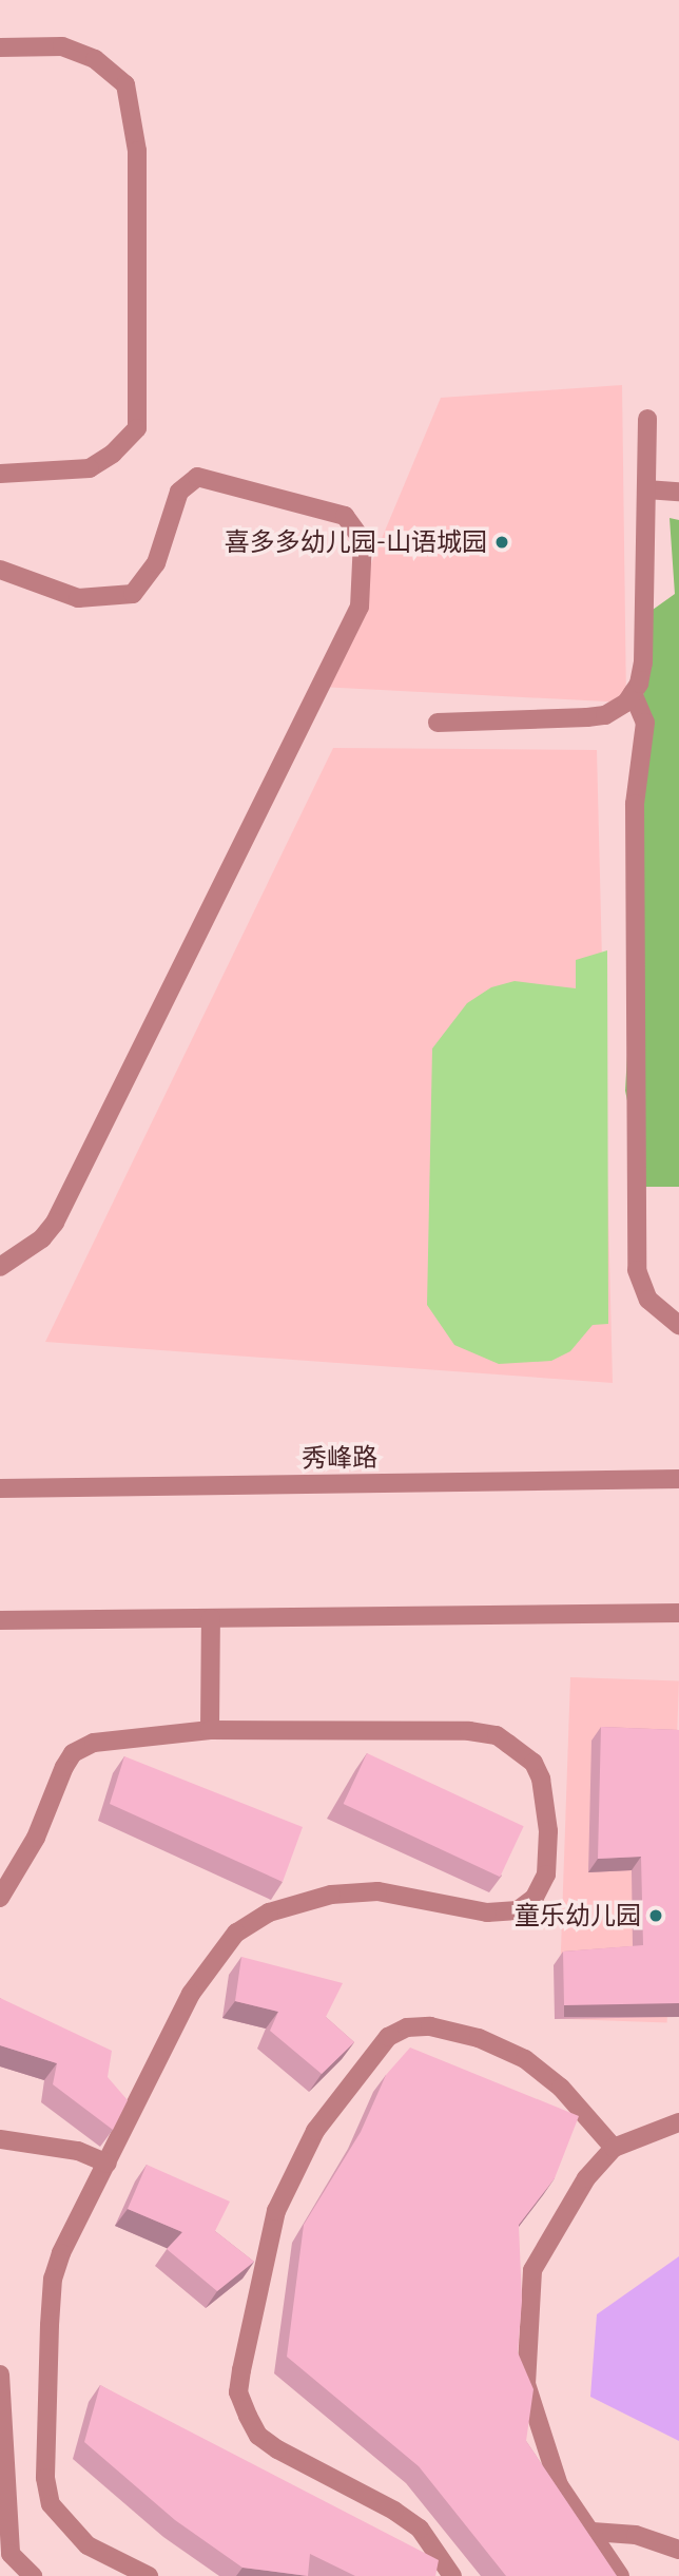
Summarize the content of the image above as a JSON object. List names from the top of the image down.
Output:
{
  "streets": {
    "street": ["秀峰路"]
  },
  "places": ["喜多多幼儿园-山语城园", "童乐幼儿园"]
}
